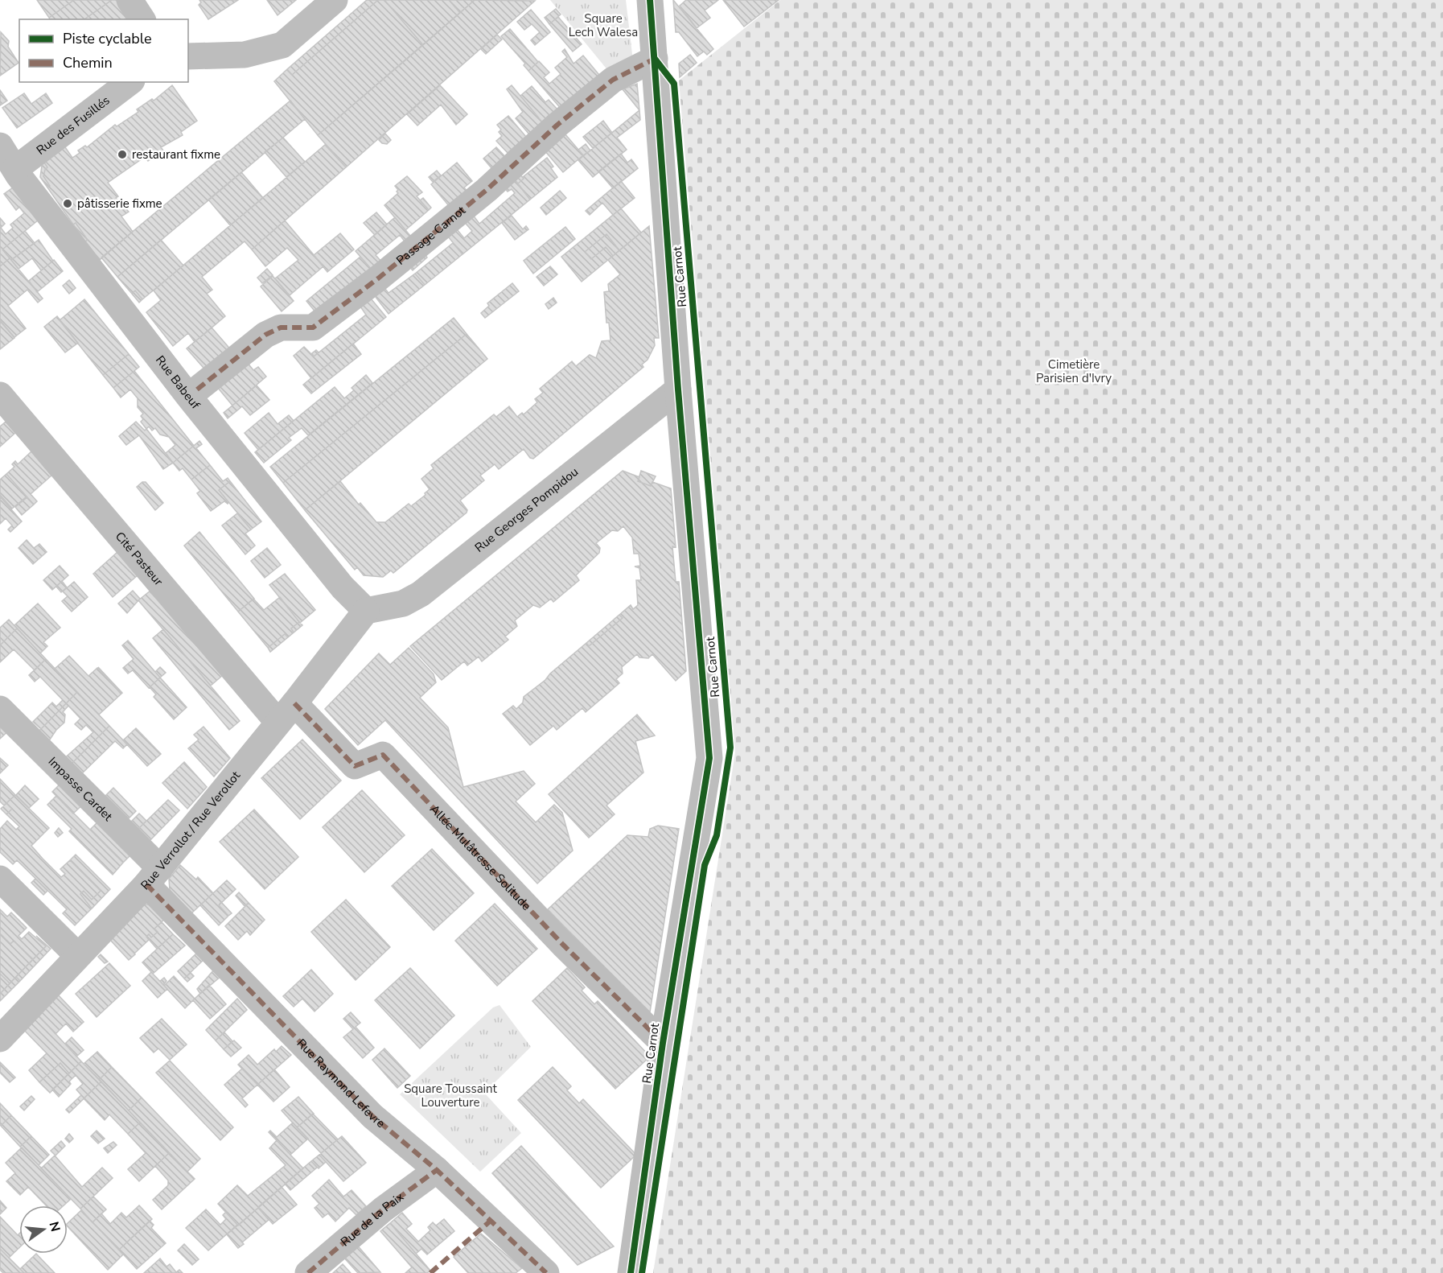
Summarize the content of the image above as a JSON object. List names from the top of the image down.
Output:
{
  "streets": {
    "street": [
      "Rue des Fusillés",
      "Passage Carnot",
      "Rue Carnot",
      "Rue Babeuf",
      "Rue Georges Pompidou",
      "Cité Pasteur",
      "Impasse Cardet",
      "Rue Verrollot / Rue Verollot",
      "Allée Mulâtresse Solitude",
      "Rue Raymond Lefevre",
      "Rue de la Paix"
    ]
  },
  "crossings": [
    ["Rue des Fusillés", "Rue Babeuf"],
    ["Passage Carnot", "Rue Carnot"],
    ["Rue Carnot", "Rue Georges Pompidou"],
    ["Rue Carnot", "Allée Mulâtresse Solitude"],
    ["Rue Babeuf", "Rue Georges Pompidou"],
    ["Rue Babeuf", "Rue Verrollot / Rue Verollot"],
    ["Rue Georges Pompidou", "Rue Verrollot / Rue Verollot"],
    ["Cité Pasteur", "Rue Verrollot / Rue Verollot"],
    ["Cité Pasteur", "Allée Mulâtresse Solitude"],
    ["Impasse Cardet", "Rue Verrollot / Rue Verollot"],
    ["Impasse Cardet", "Rue Raymond Lefevre"],
    ["Rue Verrollot / Rue Verollot", "Allée Mulâtresse Solitude"],
    ["Rue Verrollot / Rue Verollot", "Rue Raymond Lefevre"],
    ["Rue Raymond Lefevre", "Rue de la Paix"]
  ],
  "parks": ["Square Lech Walesa", "Cimetière Parisien d'Ivry", "Square Toussaint Louverture"],
  "places": ["restaurant fixme", "pâtisserie fixme"],
  "legend": ["Piste cyclable", "Chemin"],
  "north": "right"
}
